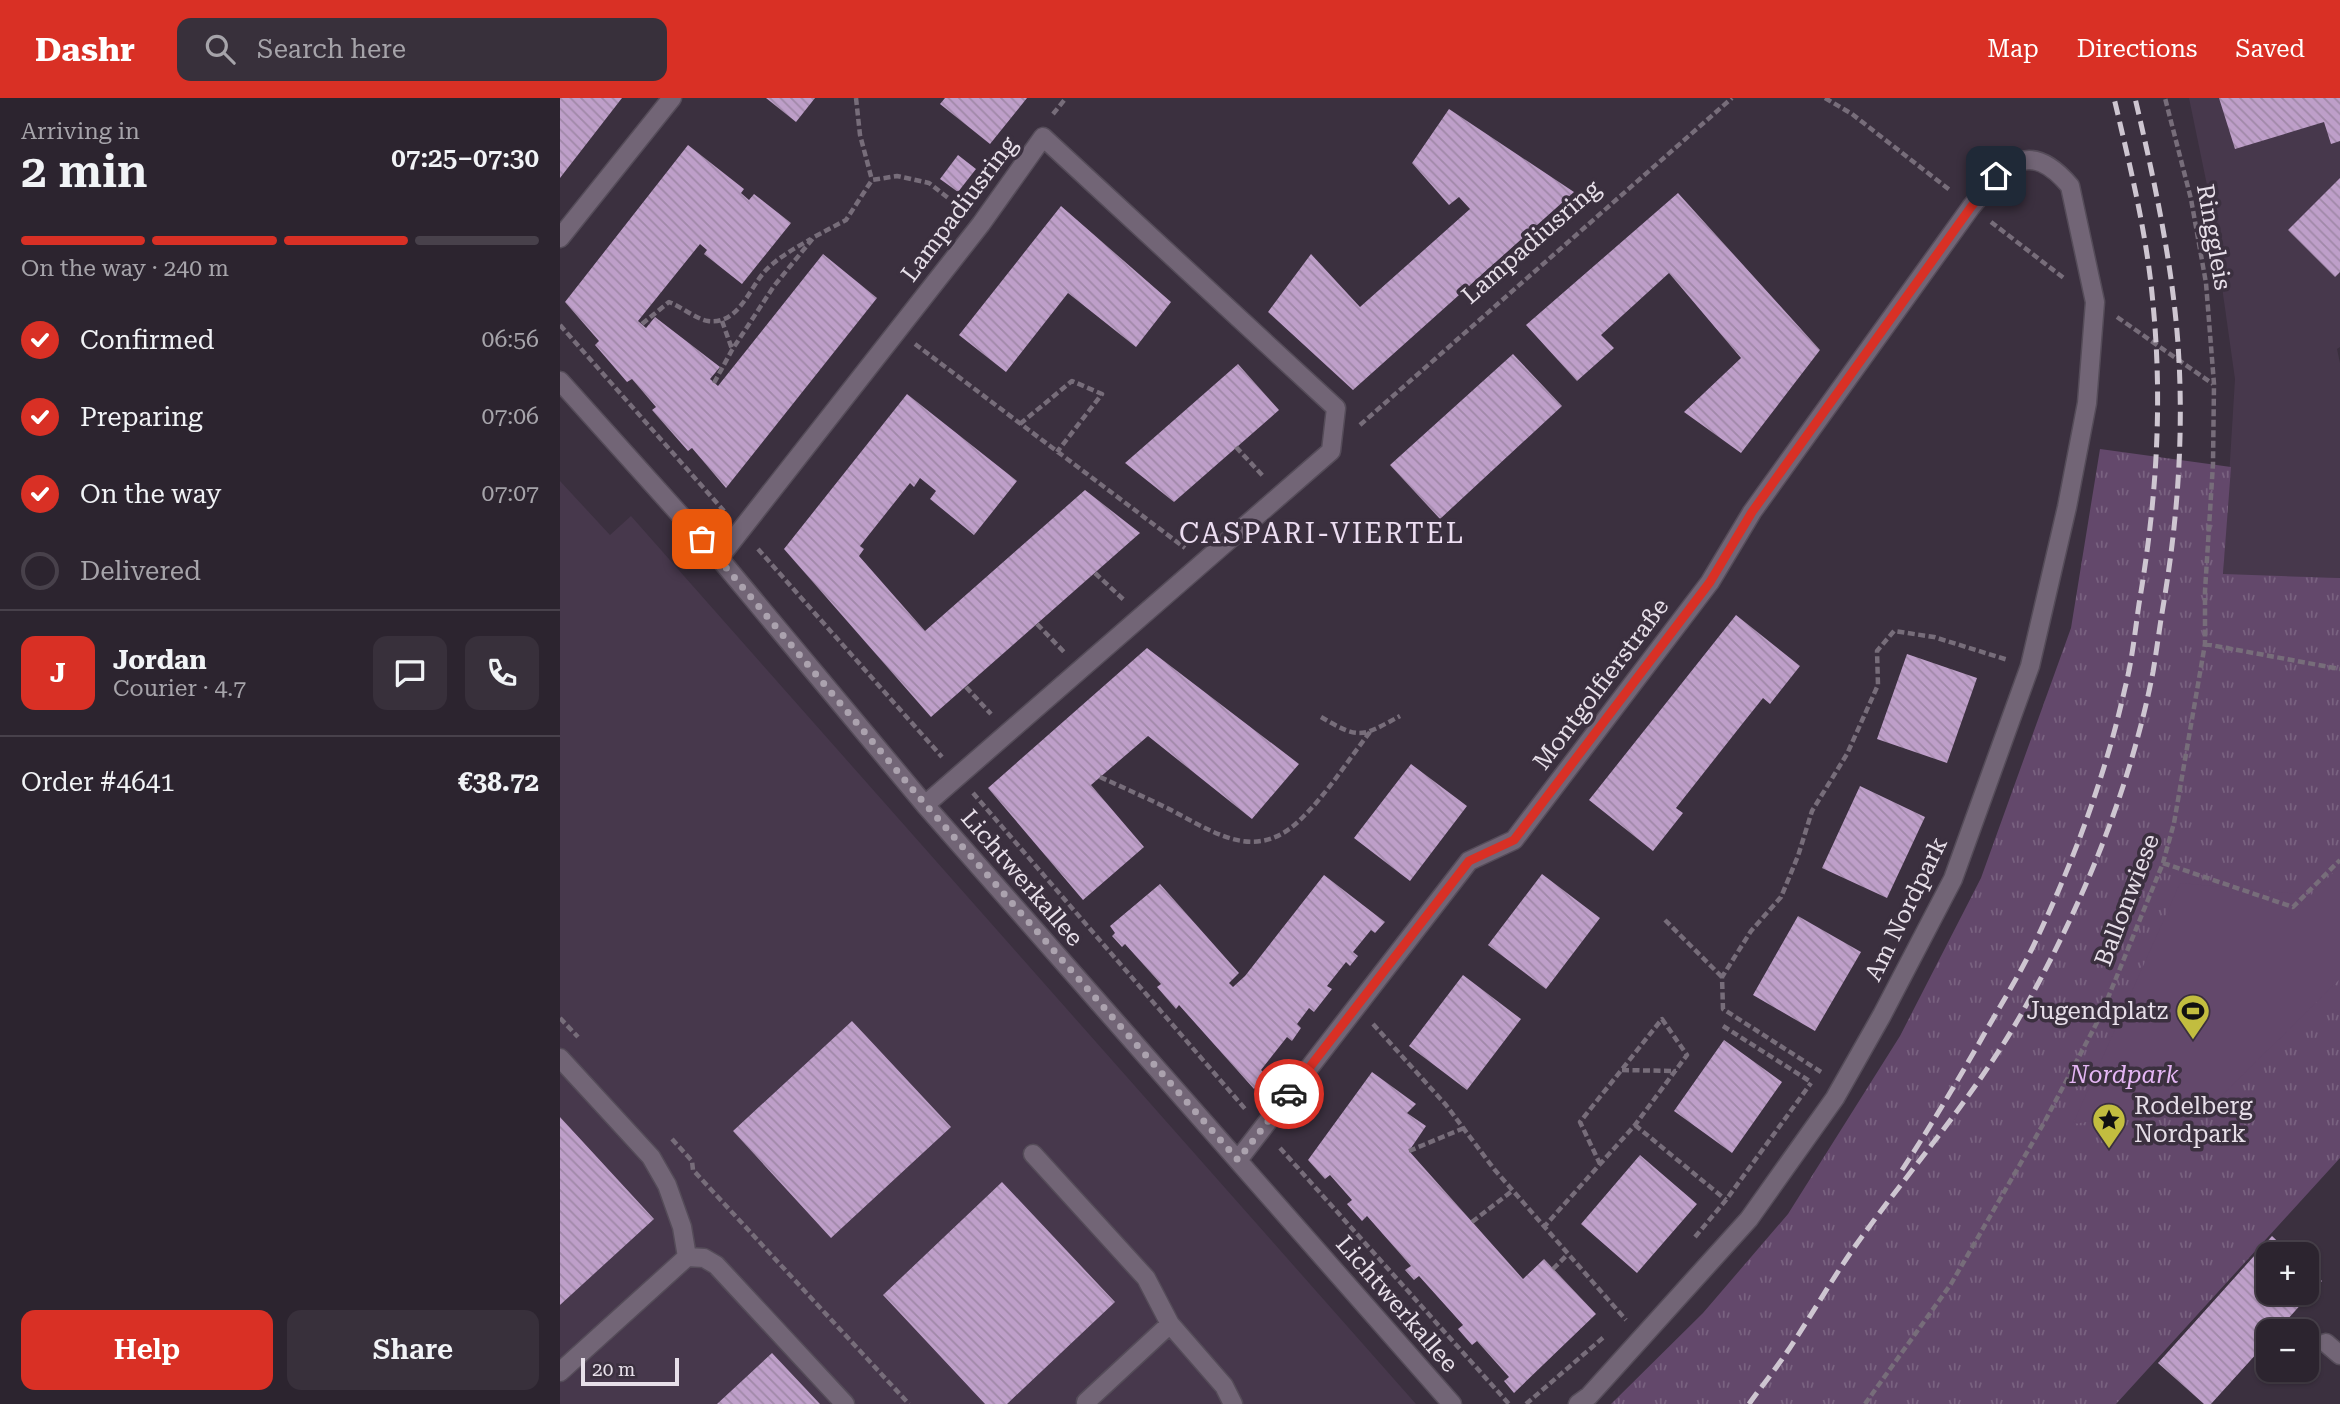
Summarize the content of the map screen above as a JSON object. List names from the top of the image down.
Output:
{
  "streets": {
    "street": [
      "Lampadiusring",
      "Montgolfierstraße",
      "Lichtwerkallee",
      "Am Nordpark"
    ],
    "path": ["Ringgleis", "Ballonwiese"]
  },
  "crossings": [
    ["Lampadiusring", "Lichtwerkallee"],
    ["Ringgleis", "Ballonwiese"],
    ["Montgolfierstraße", "Lichtwerkallee"],
    ["Montgolfierstraße", "Am Nordpark"]
  ],
  "districts": ["CASPARI-VIERTEL"],
  "parks": ["Nordpark"],
  "places": {
    "sports": ["Jugendplatz"],
    "place": ["Rodelberg Nordpark"]
  },
  "scale_bar": "20 m",
  "page": {
    "header": "Dashr",
    "search": "Search here",
    "nav": ["Map", "Directions", "Saved"],
    "heading": ["2 min", "Arriving in", "07:25–07:30"],
    "panel": [
      "Jordan",
      "Courier · 4.7",
      "Order #4641",
      "€38.72"
    ],
    "bar": "On the way · 240 m",
    "list": [
      ["Confirmed", "06:56"],
      ["Preparing", "07:06"],
      ["On the way", "07:07"],
      "Delivered"
    ],
    "round": "J",
    "map_buttons": ["+", "−"],
    "buttons": ["Help", "Share"],
    "scale": "20 m"
  }
}
